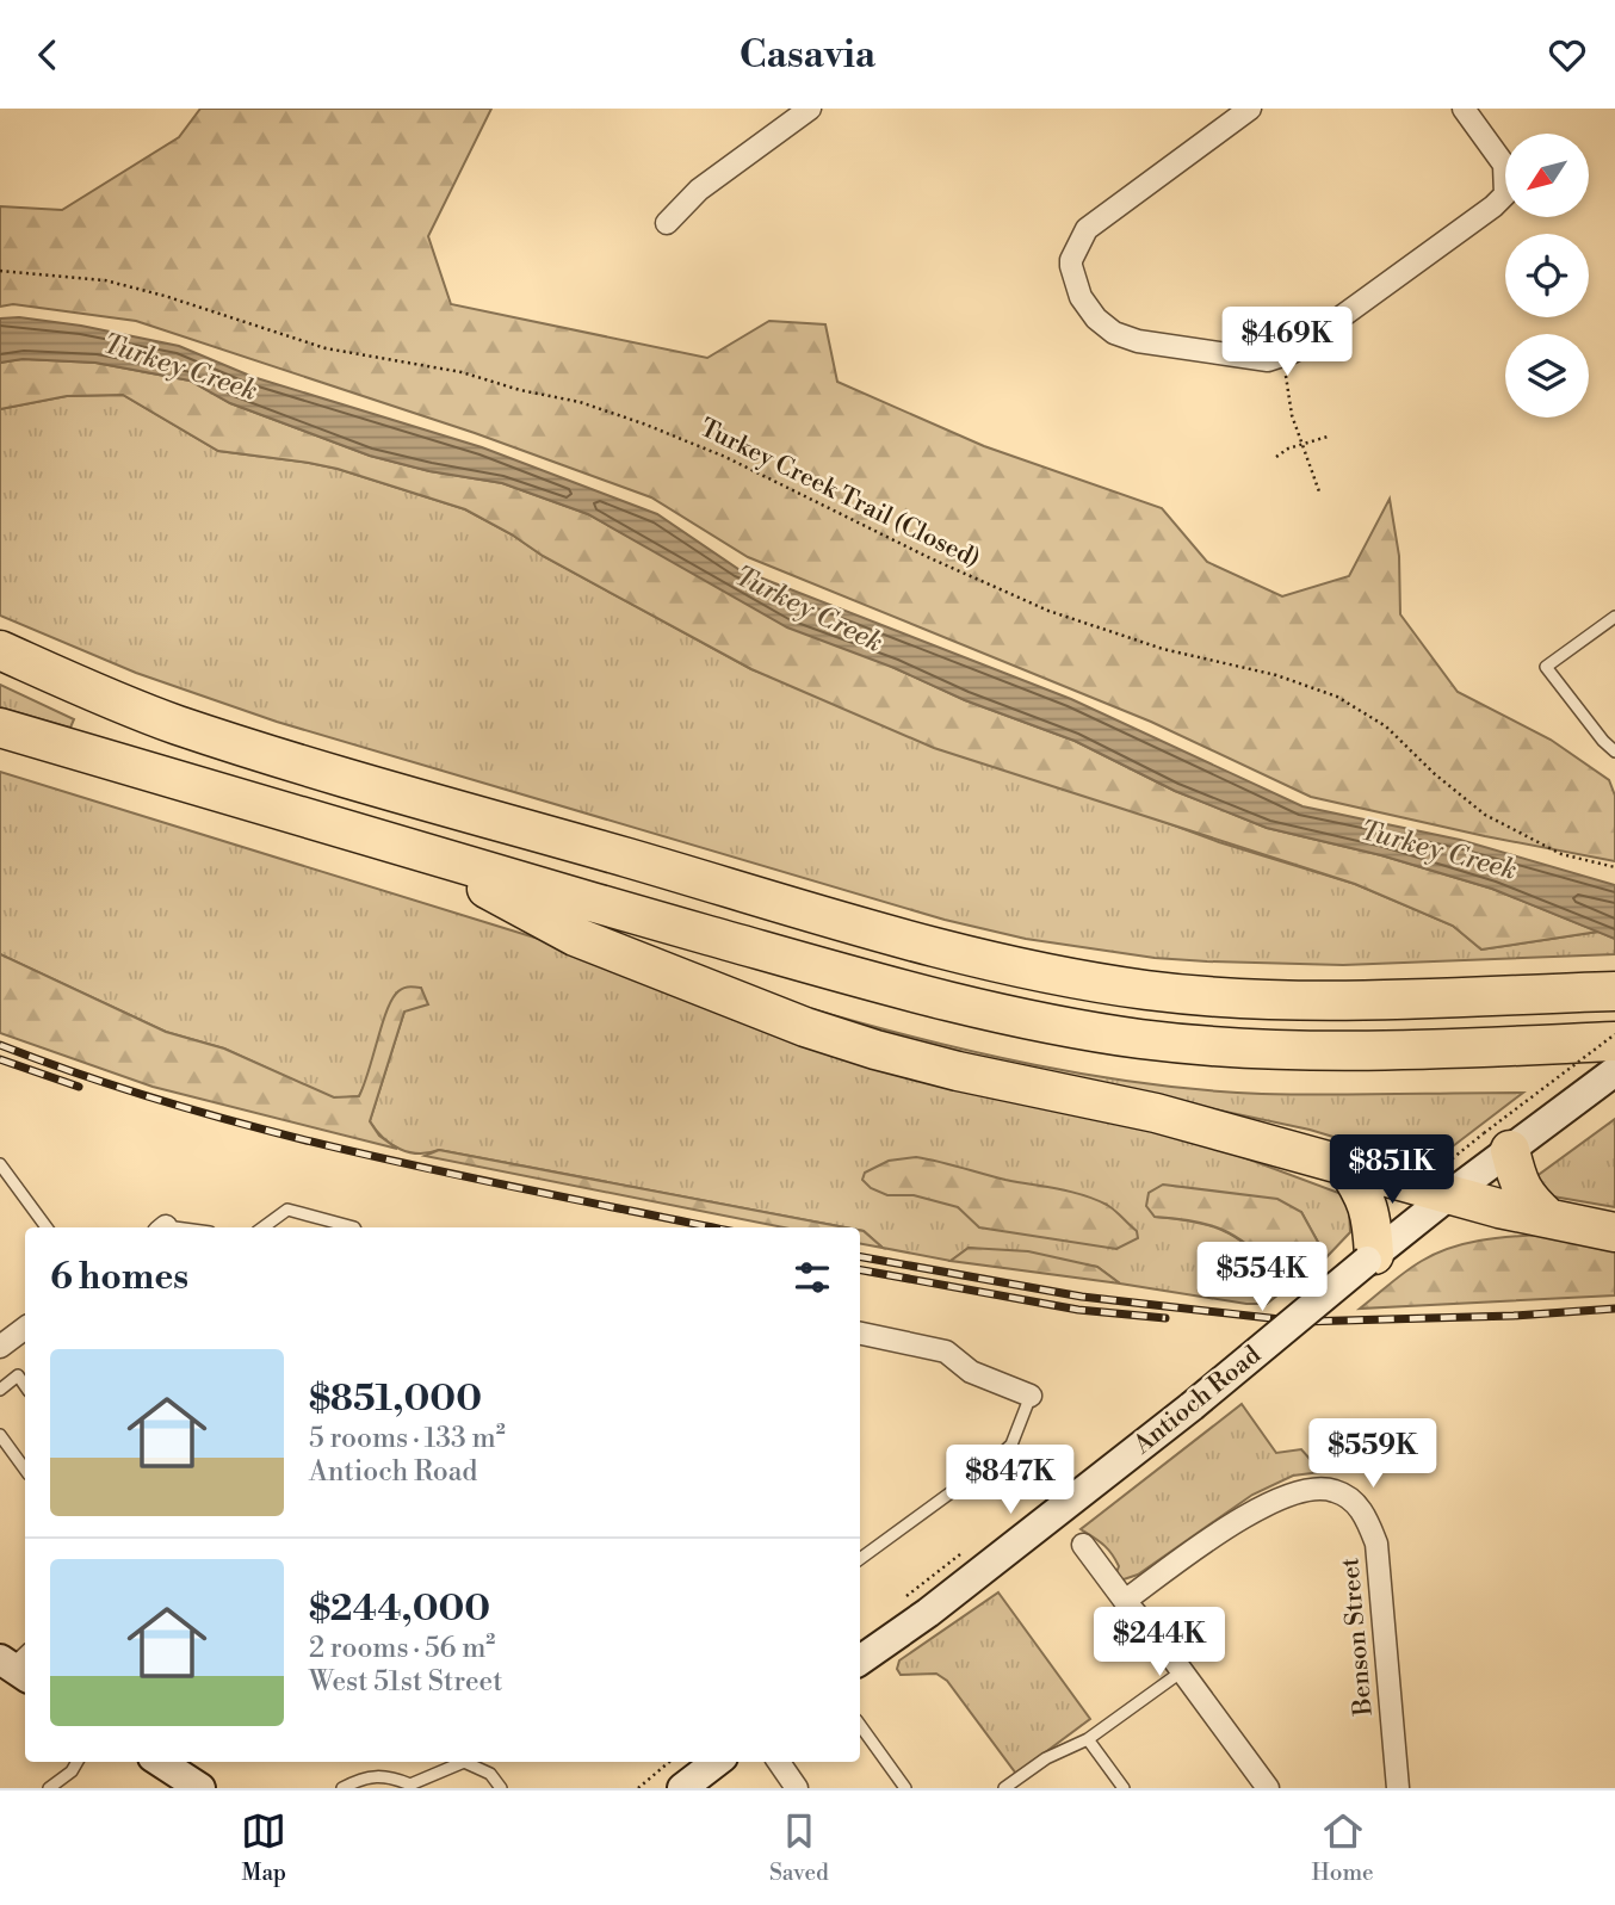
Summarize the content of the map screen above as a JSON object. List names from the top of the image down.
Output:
{
  "streets": {
    "main road": ["Antioch Road"],
    "street": ["Benson Street"],
    "path": ["Turkey Creek Trail (Closed)"]
  },
  "water": ["Turkey Creek"],
  "north": "bottom left",
  "page": {
    "header": "Casavia",
    "price": [
      "$469K",
      "$851K",
      "$554K",
      "$559K",
      "$847K",
      "$244K"
    ],
    "heading": "6 homes",
    "list": [
      {
        "name": "$851,000",
        "note": "5 rooms · 133 m² · Antioch Road"
      },
      {
        "name": "$244,000",
        "note": "2 rooms · 56 m² · West 51st Street"
      }
    ],
    "tabs": ["Map", "Saved", "Home"]
  }
}
